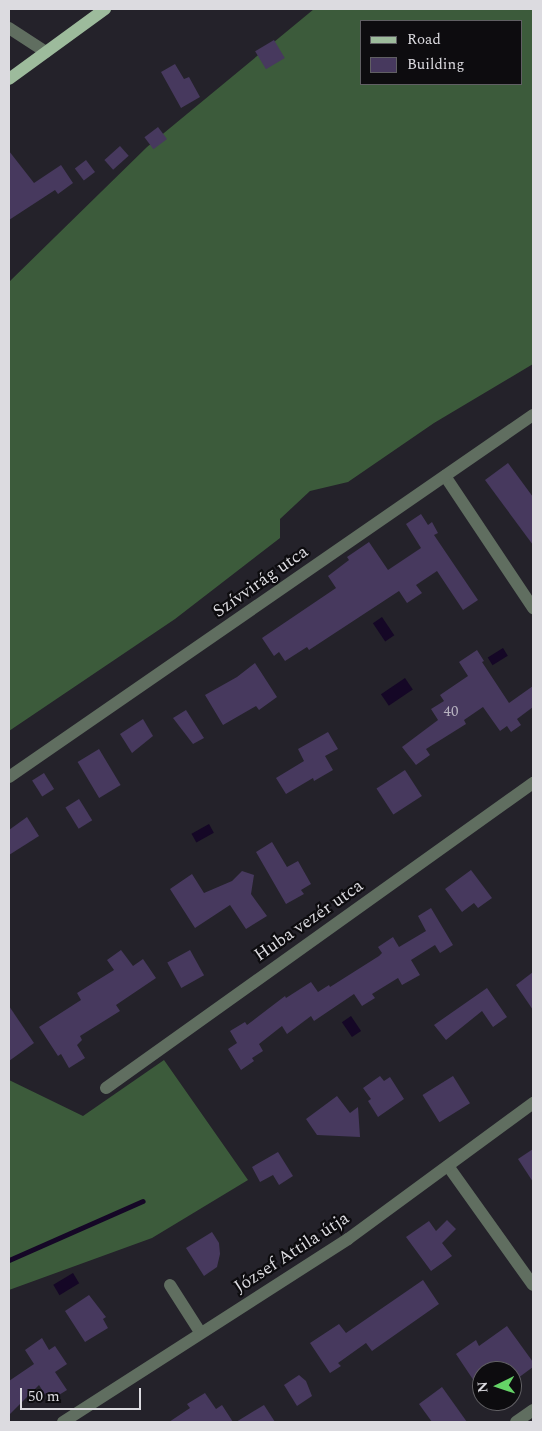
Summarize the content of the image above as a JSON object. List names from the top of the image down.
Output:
{
  "streets": {
    "street": ["Szívvirág utca", "Huba vezér utca", "József Attila útja"]
  },
  "house_numbers": ["40"],
  "legend": ["Road", "Building"],
  "scale_bar": "50 m",
  "north": "left"
}
